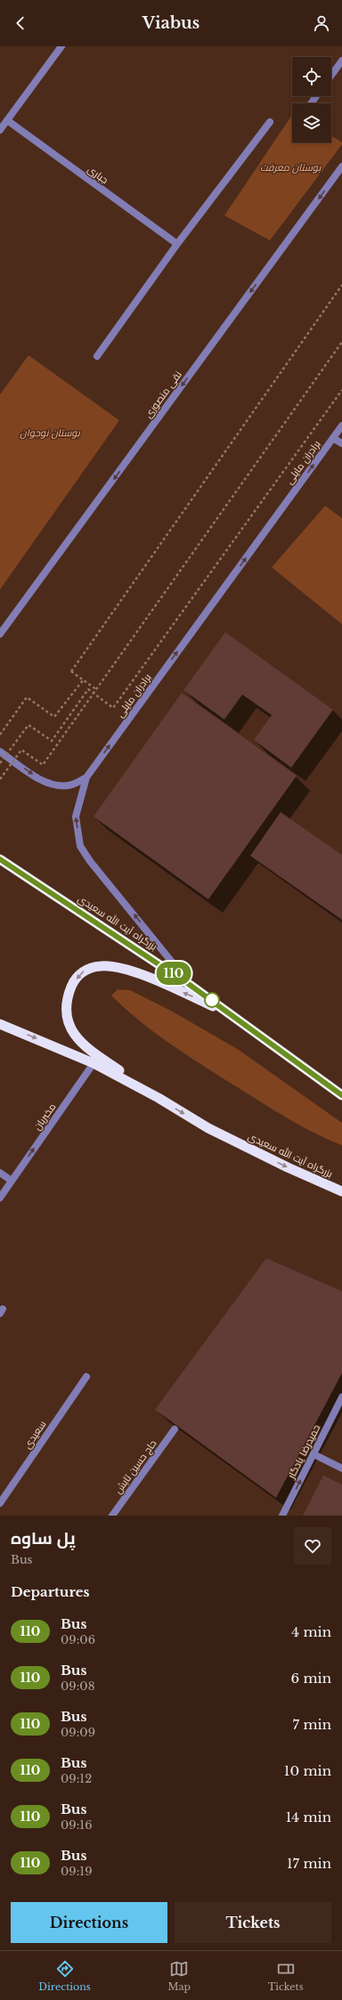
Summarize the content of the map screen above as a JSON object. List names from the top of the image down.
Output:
{
  "streets": {
    "highway": ["بزرگراه آیت الله سعیدی"],
    "street": [
      "جباری",
      "نقی منصوری",
      "برادران مایلی",
      "مخبریان",
      "سعيدی",
      "حمیدرضا یادگار",
      "حاج حسین تابش"
    ]
  },
  "crossings": [
    ["برادران مایلی", "بزرگراه آیت الله سعیدی"],
    ["بزرگراه آیت الله سعیدی", "مخبریان"]
  ],
  "one_way": [
    "نقی منصوری",
    "برادران مایلی",
    "بزرگراه آیت الله سعیدی",
    "مخبریان",
    "حمیدرضا یادگار"
  ],
  "parks": ["بوستان معرفت", "بوستان نوجوان"],
  "lines": ["bus line 110"],
  "page": {
    "header": "Viabus",
    "on_map": "110",
    "heading": [
      ["پل ساوه", "Bus"],
      "Departures"
    ],
    "list": [
      {
        "mark": "110",
        "name": "Bus",
        "note": "09:06",
        "value": "4 min"
      },
      {
        "mark": "110",
        "name": "Bus",
        "note": "09:08",
        "value": "6 min"
      },
      {
        "mark": "110",
        "name": "Bus",
        "note": "09:09",
        "value": "7 min"
      },
      {
        "mark": "110",
        "name": "Bus",
        "note": "09:12",
        "value": "10 min"
      },
      {
        "mark": "110",
        "name": "Bus",
        "note": "09:16",
        "value": "14 min"
      },
      {
        "mark": "110",
        "name": "Bus",
        "note": "09:19",
        "value": "17 min"
      }
    ],
    "buttons": ["Directions", "Tickets"],
    "tabs": ["Directions", "Map", "Tickets"]
  }
}
